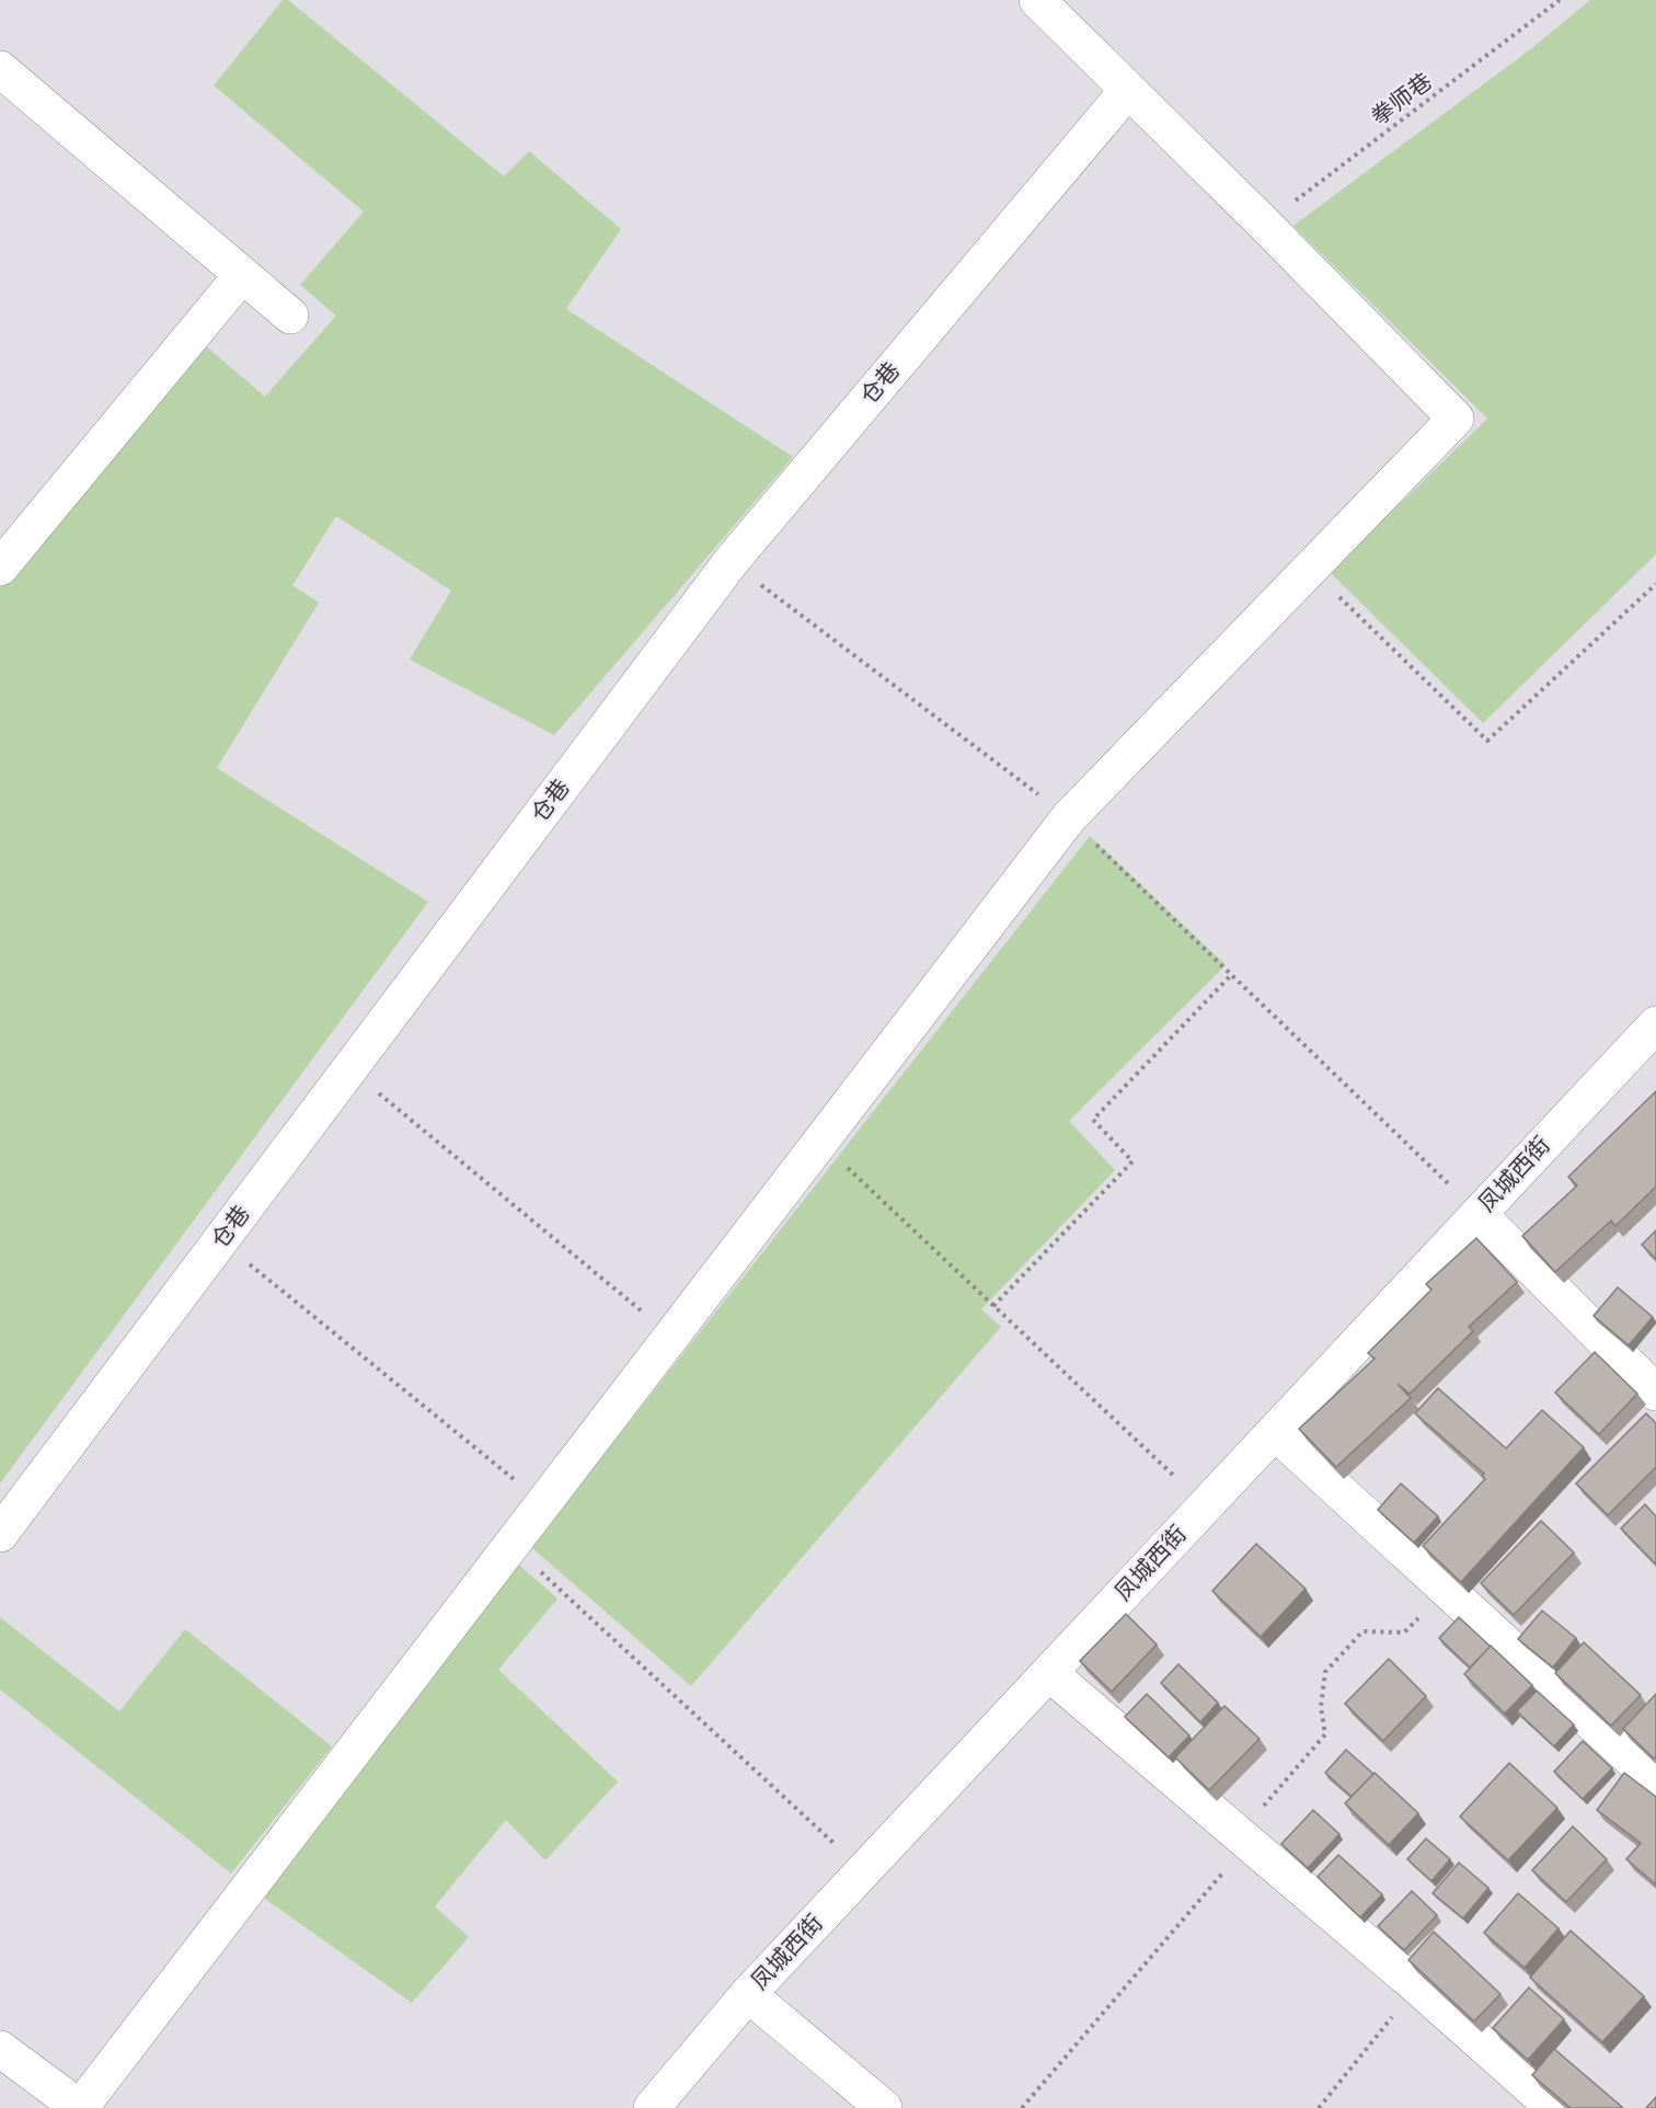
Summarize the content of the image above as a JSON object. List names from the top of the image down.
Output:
{
  "streets": {
    "street": ["仓巷", "凤城西街"],
    "path": ["拳师巷"]
  }
}
